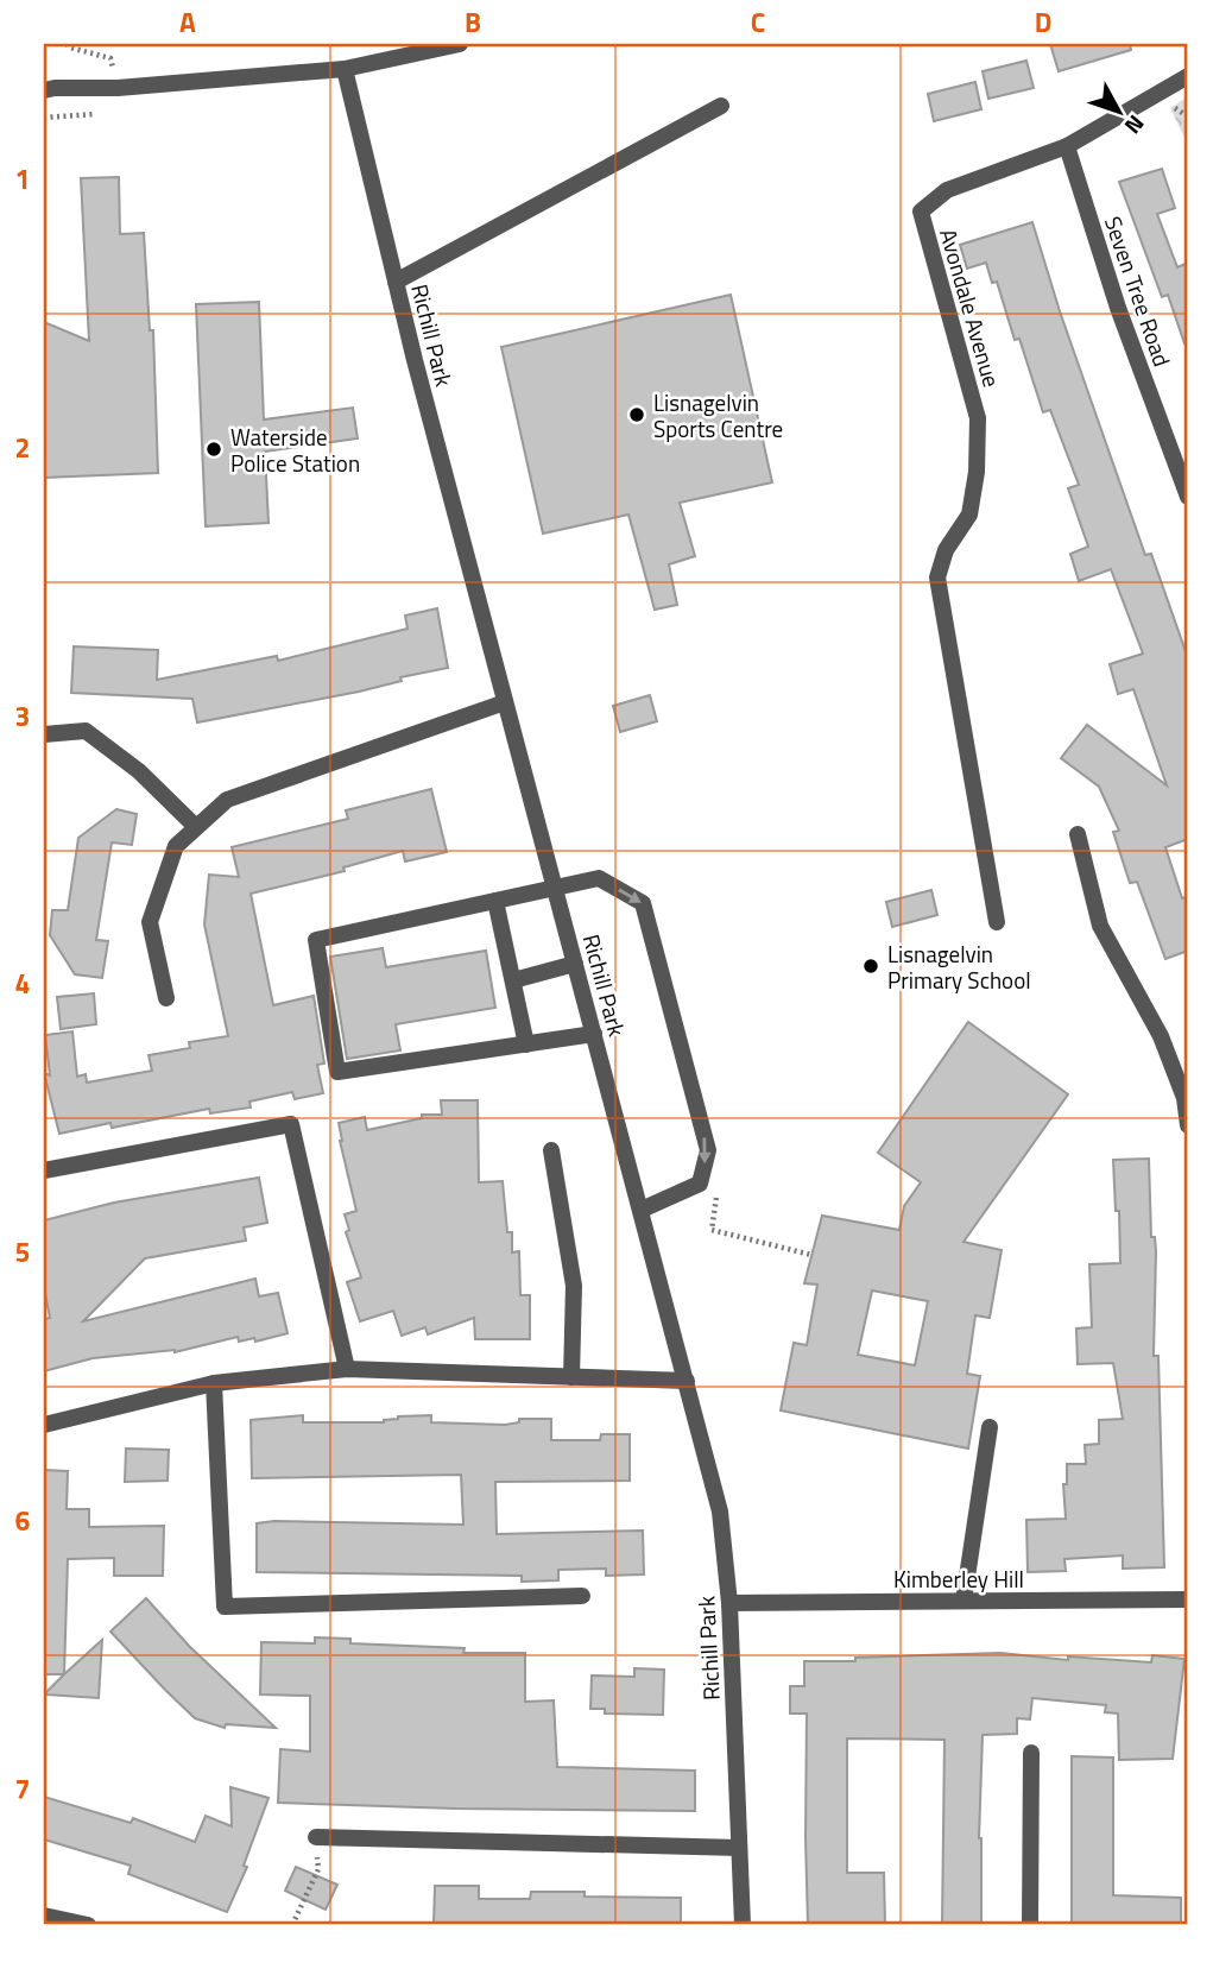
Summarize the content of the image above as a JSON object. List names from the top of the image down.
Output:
{
  "streets": {
    "street": [
      "Seven Tree Road",
      "Avondale Avenue",
      "Richill Park",
      "Kimberley Hill"
    ]
  },
  "crossings": [
    ["Seven Tree Road", "Avondale Avenue"],
    ["Richill Park", "Kimberley Hill"]
  ],
  "places": ["Lisnagelvin Sports Centre", "Waterside Police Station", "Lisnagelvin Primary School"],
  "north": "bottom right",
  "grid": {
    "columns": [
      "A",
      "B",
      "C",
      "D"
    ],
    "rows": [
      "1",
      "2",
      "3",
      "4",
      "5",
      "6",
      "7"
    ]
  }
}
